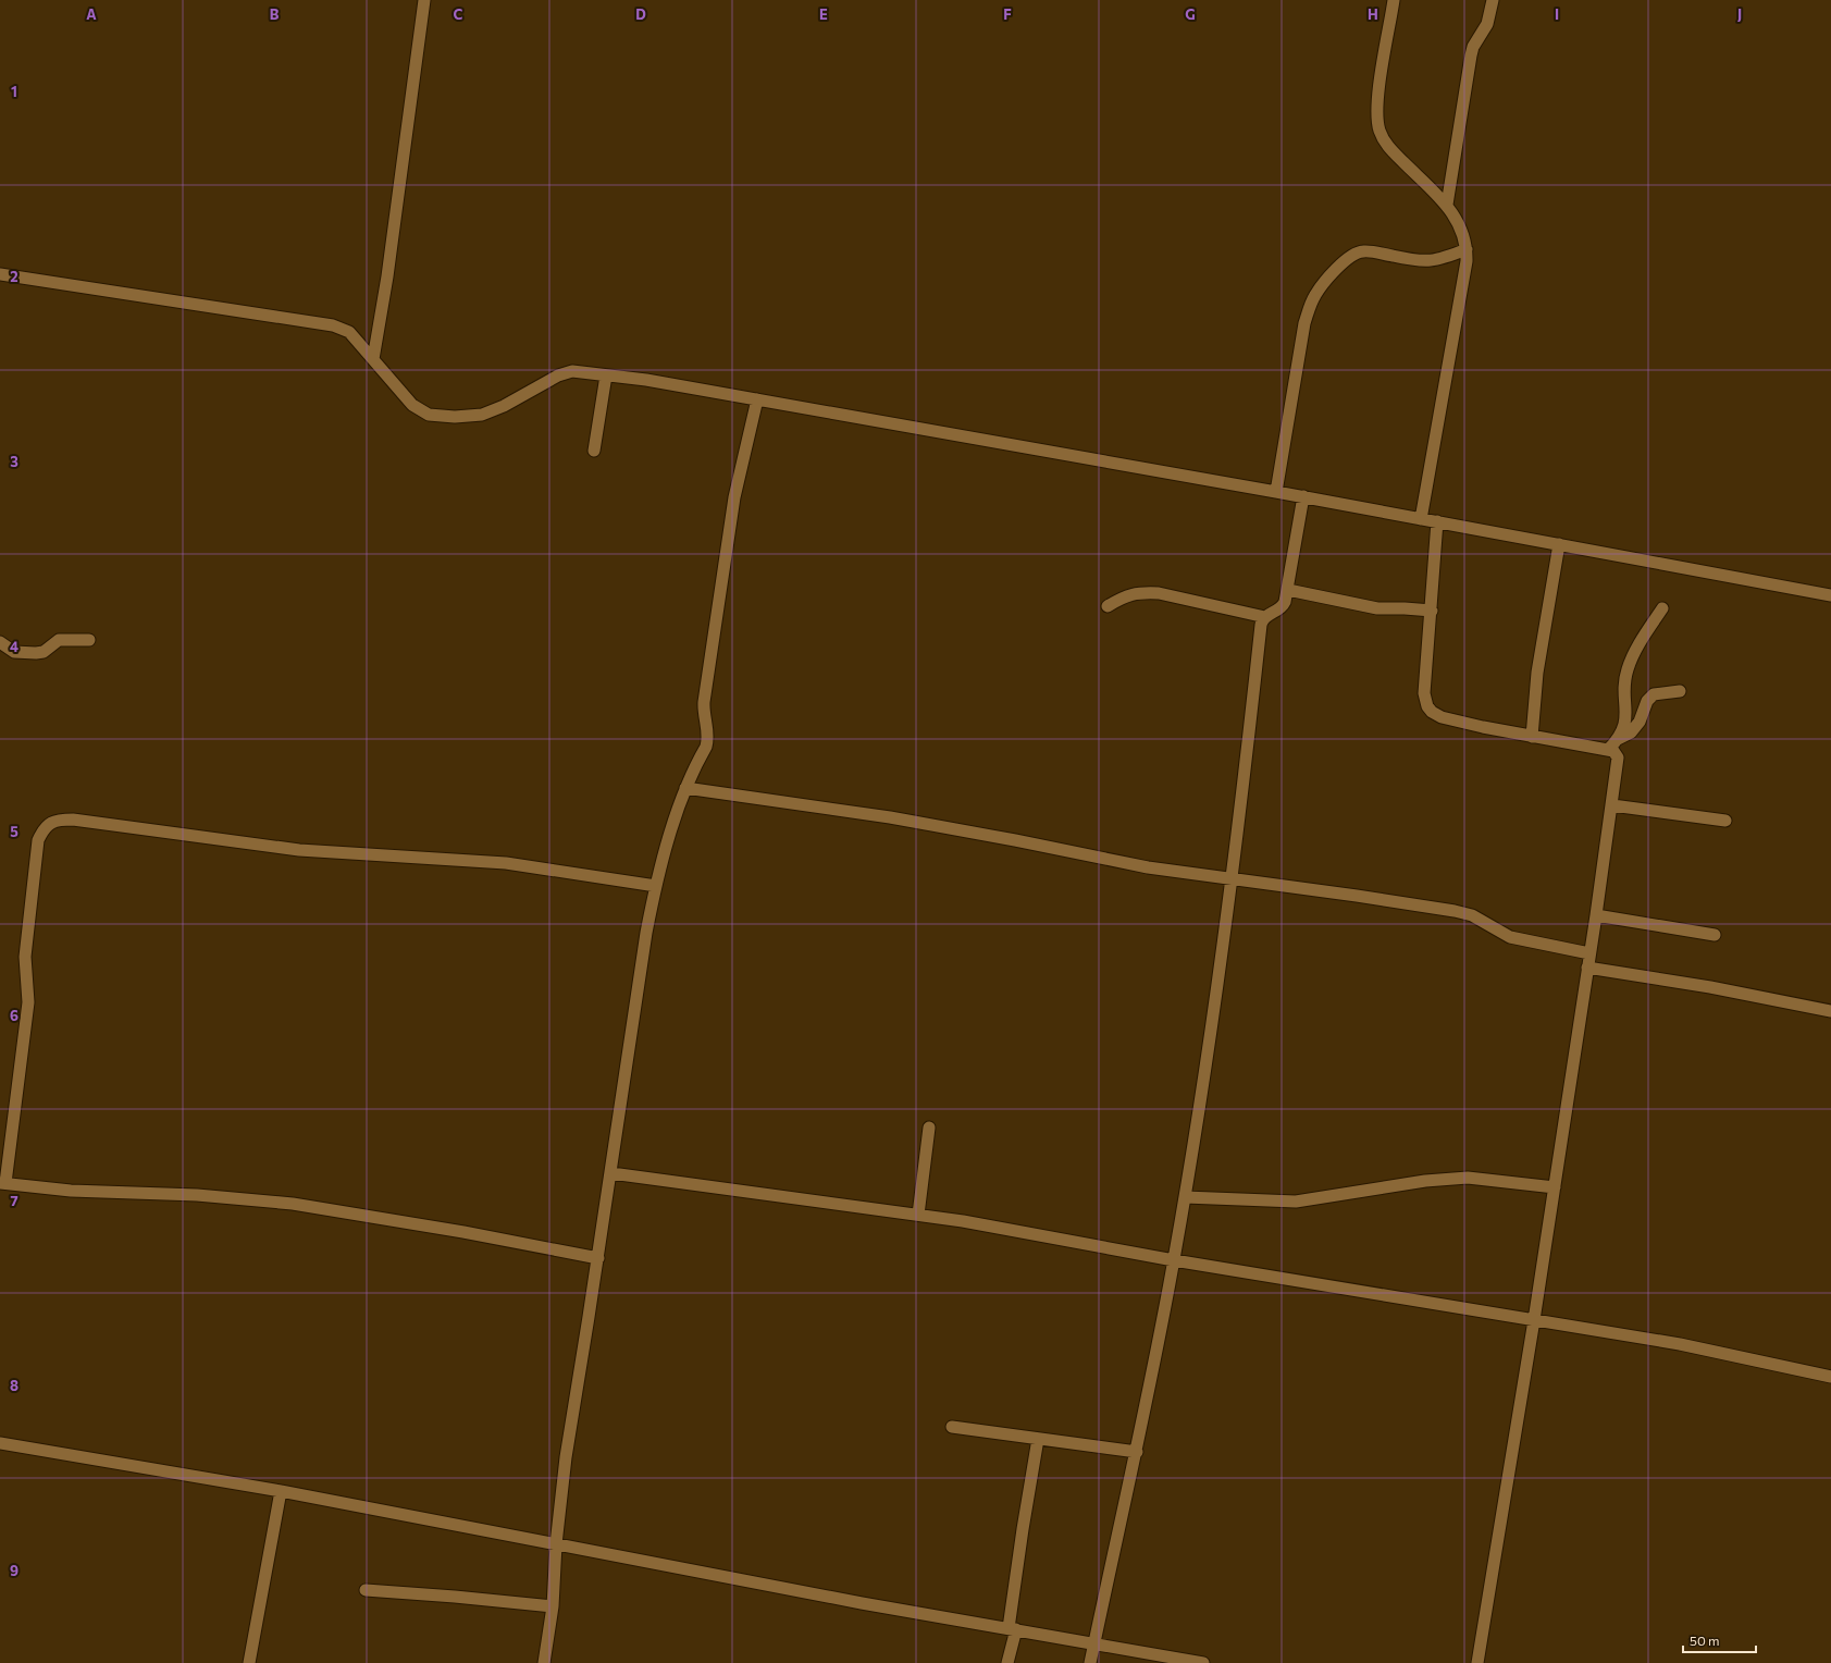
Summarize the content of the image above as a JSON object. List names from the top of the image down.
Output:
{
  "scale_bar": "50 m",
  "grid": {
    "columns": [
      "A",
      "B",
      "C",
      "D",
      "E",
      "F",
      "G",
      "H",
      "I",
      "J"
    ],
    "rows": [
      "1",
      "2",
      "3",
      "4",
      "5",
      "6",
      "7",
      "8",
      "9"
    ]
  }
}
